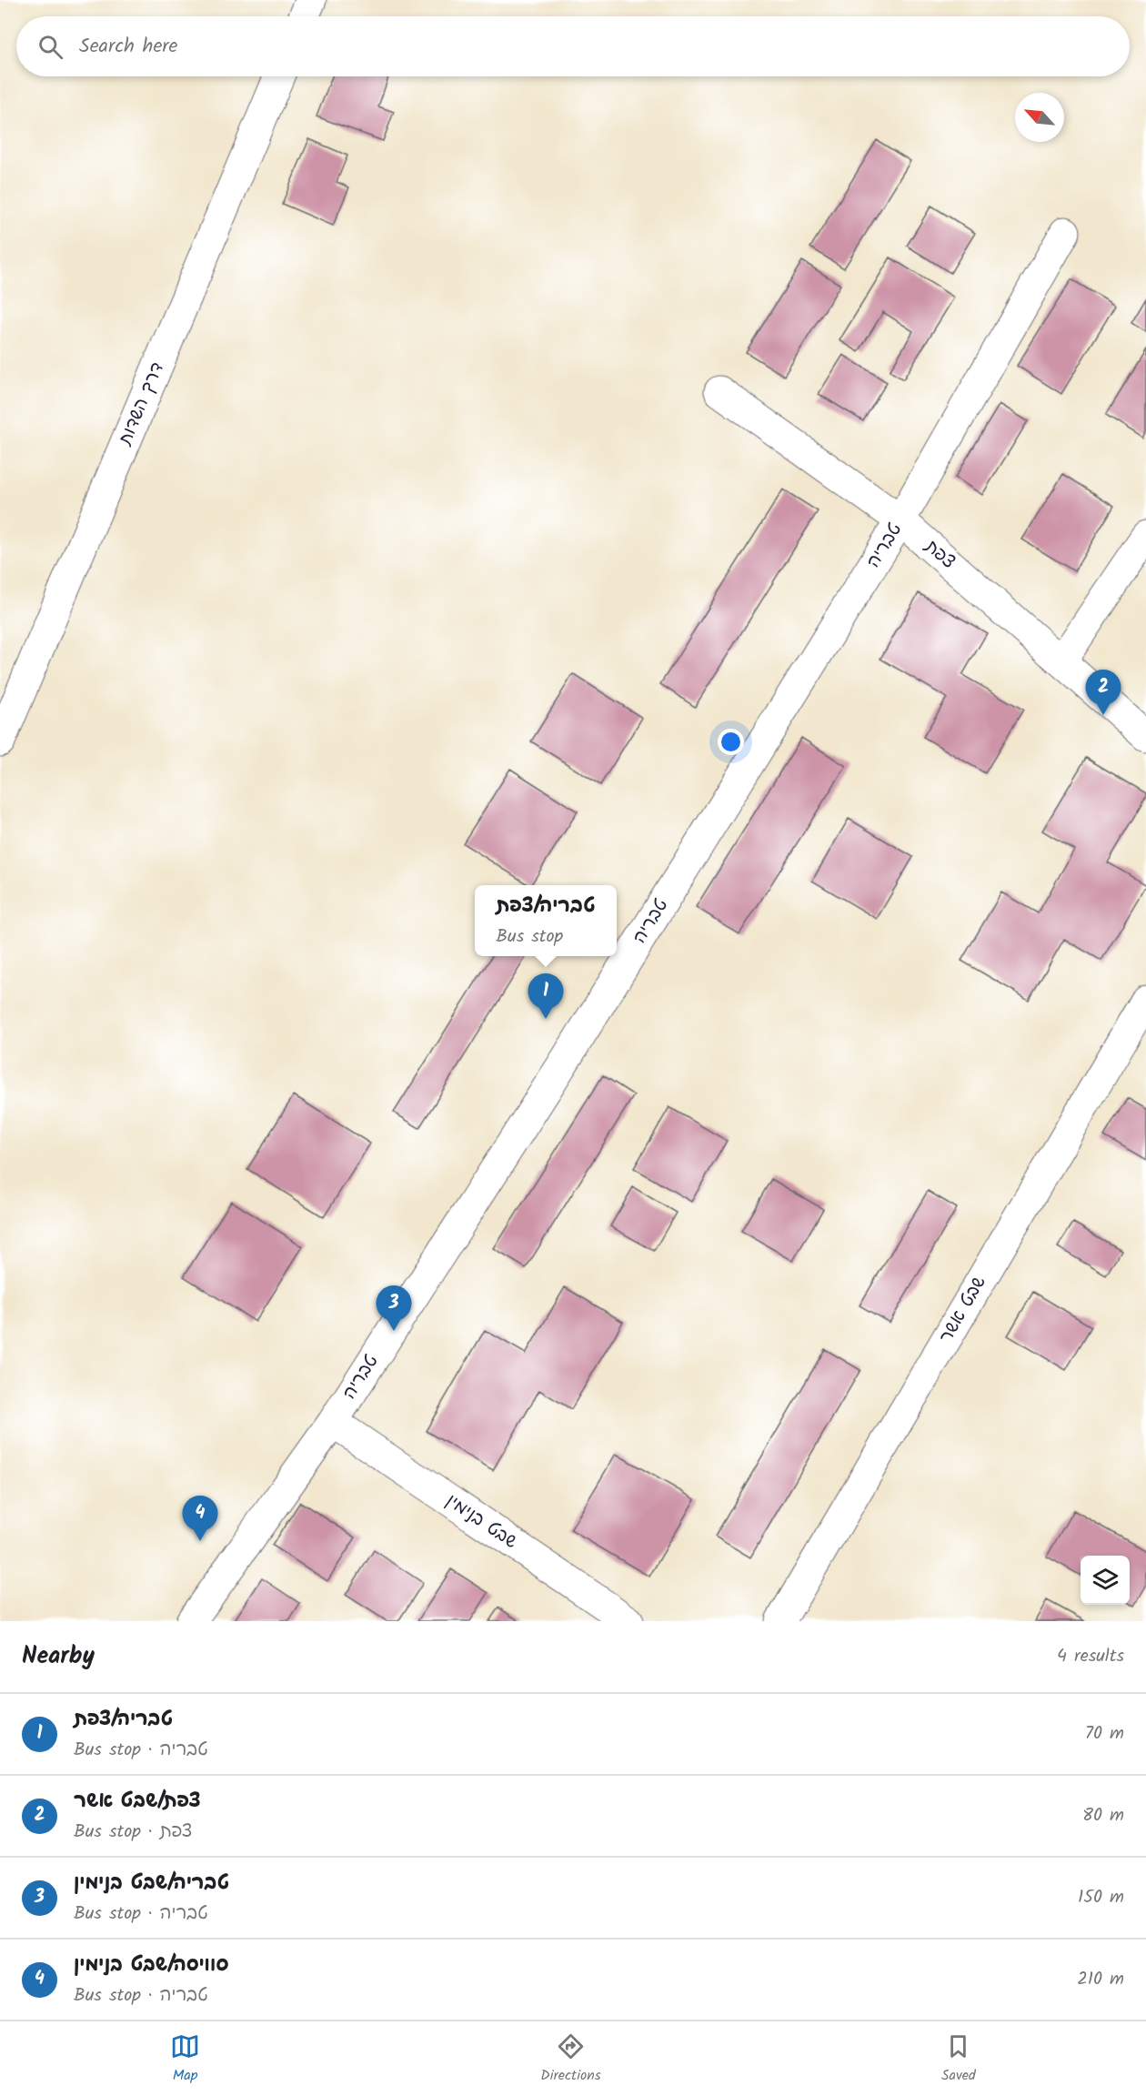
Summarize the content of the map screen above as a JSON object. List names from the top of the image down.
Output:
{
  "streets": {
    "street": [
      "דרך השדות",
      "טבריה",
      "צפת",
      "שבט אשר",
      "שבט בנימין"
    ]
  },
  "crossings": [
    ["טבריה", "צפת"],
    ["טבריה", "שבט בנימין"]
  ],
  "north": "top left",
  "page": {
    "search": "Search here",
    "pins": [
      "2",
      "1",
      "3",
      "4"
    ],
    "popup": ["טבריה/צפת", "Bus stop"],
    "heading": ["Nearby", "4 results"],
    "list": [
      {
        "mark": "1",
        "name": "טבריה/צפת",
        "note": "Bus stop · טבריה",
        "value": "70 m"
      },
      {
        "mark": "2",
        "name": "צפת/שבט אשר",
        "note": "Bus stop · צפת",
        "value": "80 m"
      },
      {
        "mark": "3",
        "name": "טבריה/שבט בנימין",
        "note": "Bus stop · טבריה",
        "value": "150 m"
      },
      {
        "mark": "4",
        "name": "סוויסה/שבט בנימין",
        "note": "Bus stop · טבריה",
        "value": "210 m"
      }
    ],
    "nav": ["Map", "Directions", "Saved"]
  }
}
